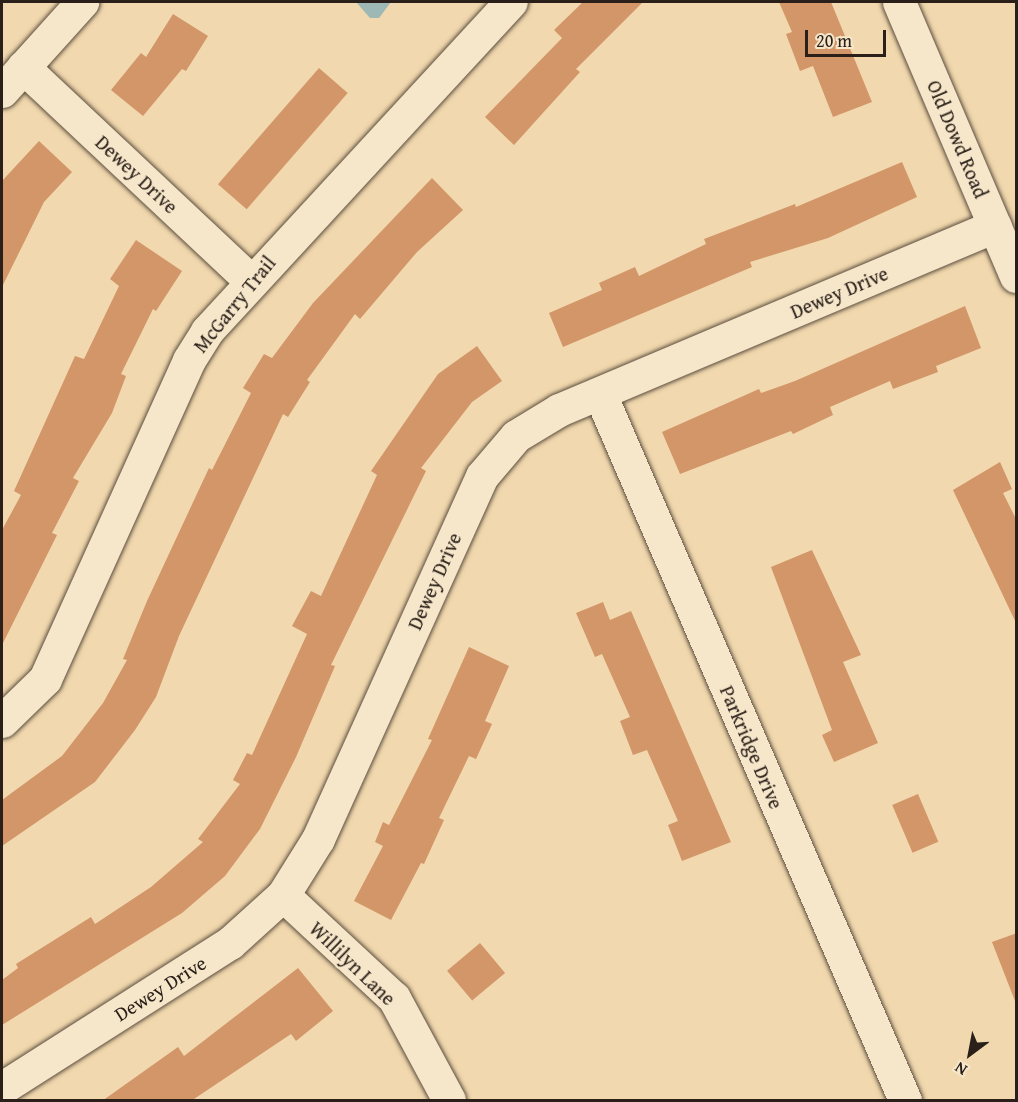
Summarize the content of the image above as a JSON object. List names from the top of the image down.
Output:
{
  "streets": {
    "street": [
      "Old Dowd Road",
      "Dewey Drive",
      "McGarry Trail",
      "Parkridge Drive",
      "Willilyn Lane"
    ]
  },
  "crossings": [
    ["Old Dowd Road", "Dewey Drive"],
    ["Dewey Drive", "McGarry Trail"],
    ["Dewey Drive", "Parkridge Drive"],
    ["Dewey Drive", "Willilyn Lane"]
  ],
  "scale_bar": "20 m",
  "north": "bottom left"
}
